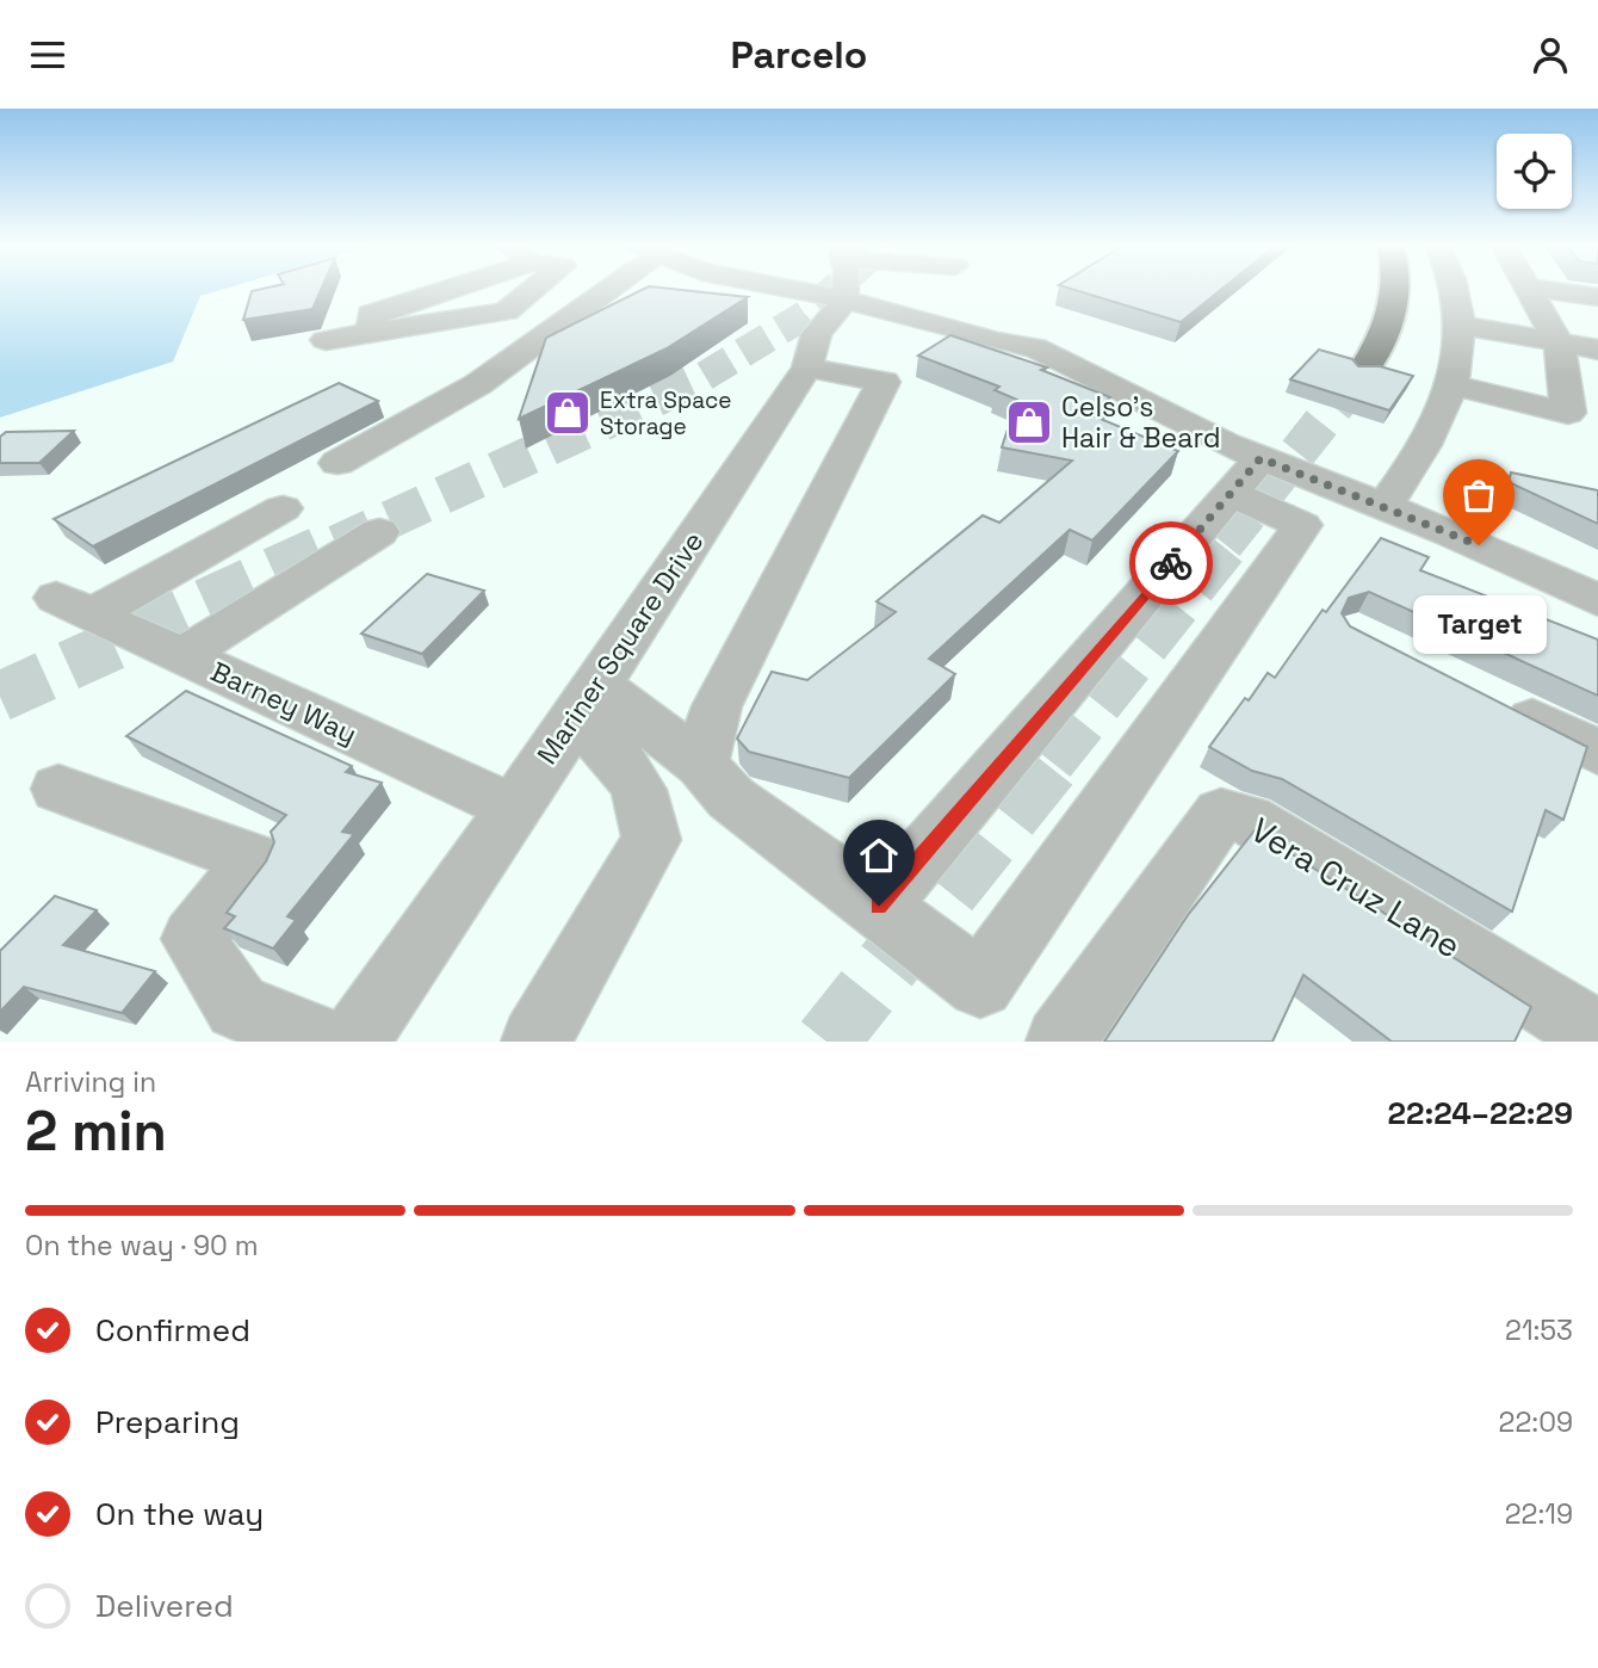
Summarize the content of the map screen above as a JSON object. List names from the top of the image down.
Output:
{
  "streets": {
    "street": ["Mariner Square Drive", "Barney Way", "Vera Cruz Lane"]
  },
  "crossings": [
    ["Mariner Square Drive", "Barney Way"]
  ],
  "places": {
    "shop": ["Extra Space Storage", "Celso's Hair & Beard"],
    "other": ["Target"]
  },
  "page": {
    "header": "Parcelo",
    "bubble": "Target",
    "heading": ["2 min", "Arriving in", "22:24–22:29"],
    "bar": "On the way · 90 m",
    "list": [
      ["Confirmed", "21:53"],
      ["Preparing", "22:09"],
      ["On the way", "22:19"],
      "Delivered"
    ]
  }
}
